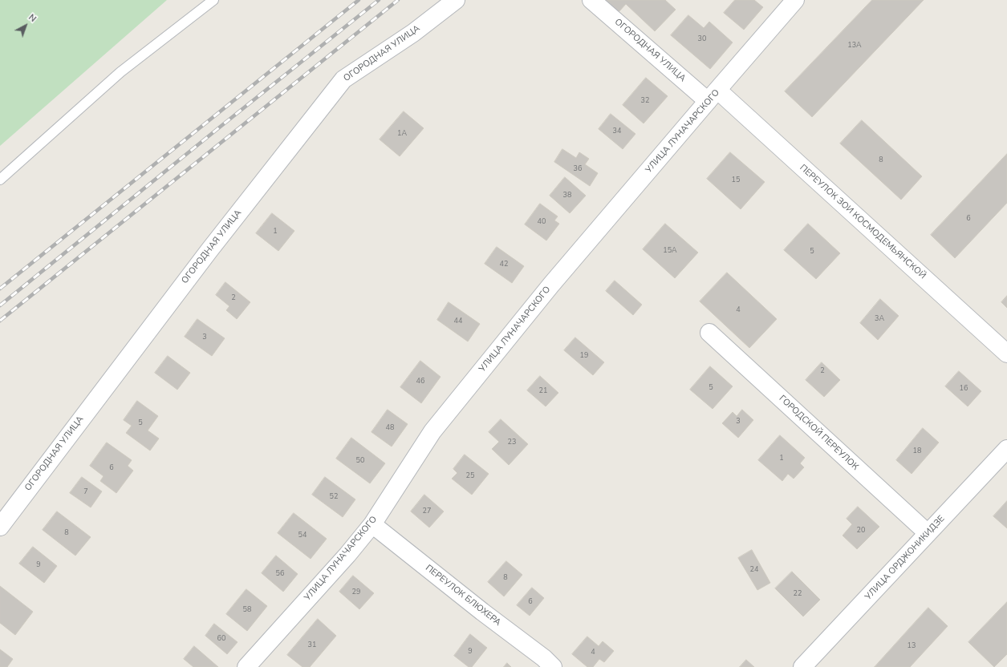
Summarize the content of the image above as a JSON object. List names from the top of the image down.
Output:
{
  "streets": {
    "street": [
      "ОГОРОДНАЯ УЛИЦА",
      "УЛИЦА ЛУНАЧАРСКОГО",
      "ПЕРЕУЛОК ЗОИ КОСМОДЕМЬЯНСКОЙ",
      "ГОРОДСКОЙ ПЕРЕУЛОК",
      "УЛИЦА ОРДЖОНИКИДЗЕ",
      "ПЕРЕУЛОК БЛЮХЕРА"
    ]
  },
  "crossings": [
    ["ОГОРОДНАЯ УЛИЦА", "УЛИЦА ЛУНАЧАРСКОГО"],
    ["ОГОРОДНАЯ УЛИЦА", "ПЕРЕУЛОК ЗОИ КОСМОДЕМЬЯНСКОЙ"],
    ["УЛИЦА ЛУНАЧАРСКОГО", "ПЕРЕУЛОК ЗОИ КОСМОДЕМЬЯНСКОЙ"],
    ["УЛИЦА ЛУНАЧАРСКОГО", "ПЕРЕУЛОК БЛЮХЕРА"],
    ["ГОРОДСКОЙ ПЕРЕУЛОК", "УЛИЦА ОРДЖОНИКИДЗЕ"]
  ],
  "house_numbers": [
    "30",
    "13А",
    "32",
    "34",
    "1А",
    "8",
    "36",
    "15",
    "38",
    "6",
    "40",
    "1",
    "15А",
    "5",
    "42",
    "2",
    "4",
    "3А",
    "44",
    "3",
    "19",
    "2",
    "46",
    "5",
    "16",
    "21",
    "3",
    "5",
    "48",
    "23",
    "18",
    "1",
    "50",
    "6",
    "25",
    "7",
    "52",
    "27",
    "20",
    "8",
    "54",
    "9",
    "24",
    "56",
    "8",
    "29",
    "22",
    "6",
    "58",
    "60",
    "31",
    "13",
    "9",
    "4"
  ],
  "north": "top right"
}
